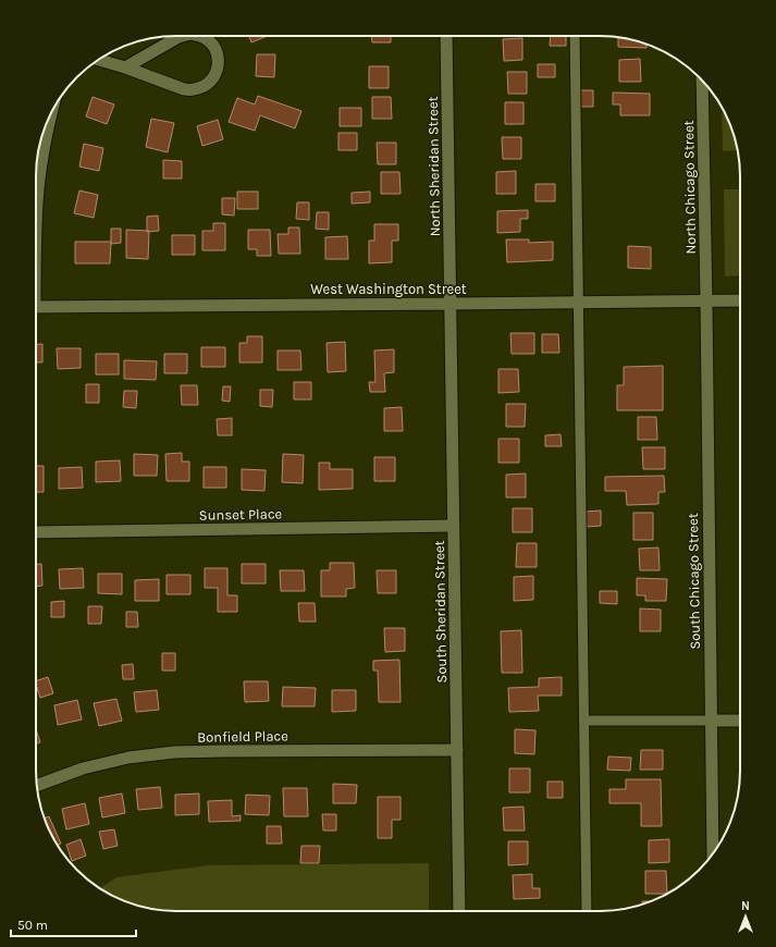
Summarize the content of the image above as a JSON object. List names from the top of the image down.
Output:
{
  "streets": {
    "street": [
      "North Sheridan Street",
      "North Chicago Street",
      "West Washington Street",
      "Sunset Place",
      "South Chicago Street",
      "South Sheridan Street",
      "Bonfield Place"
    ]
  },
  "crossings": [
    ["North Sheridan Street", "West Washington Street"],
    ["North Sheridan Street", "South Sheridan Street"],
    ["North Chicago Street", "West Washington Street"],
    ["North Chicago Street", "South Chicago Street"],
    ["West Washington Street", "South Chicago Street"],
    ["West Washington Street", "South Sheridan Street"],
    ["Sunset Place", "South Sheridan Street"],
    ["South Sheridan Street", "Bonfield Place"]
  ],
  "scale_bar": "50 m",
  "north": "top"
}
